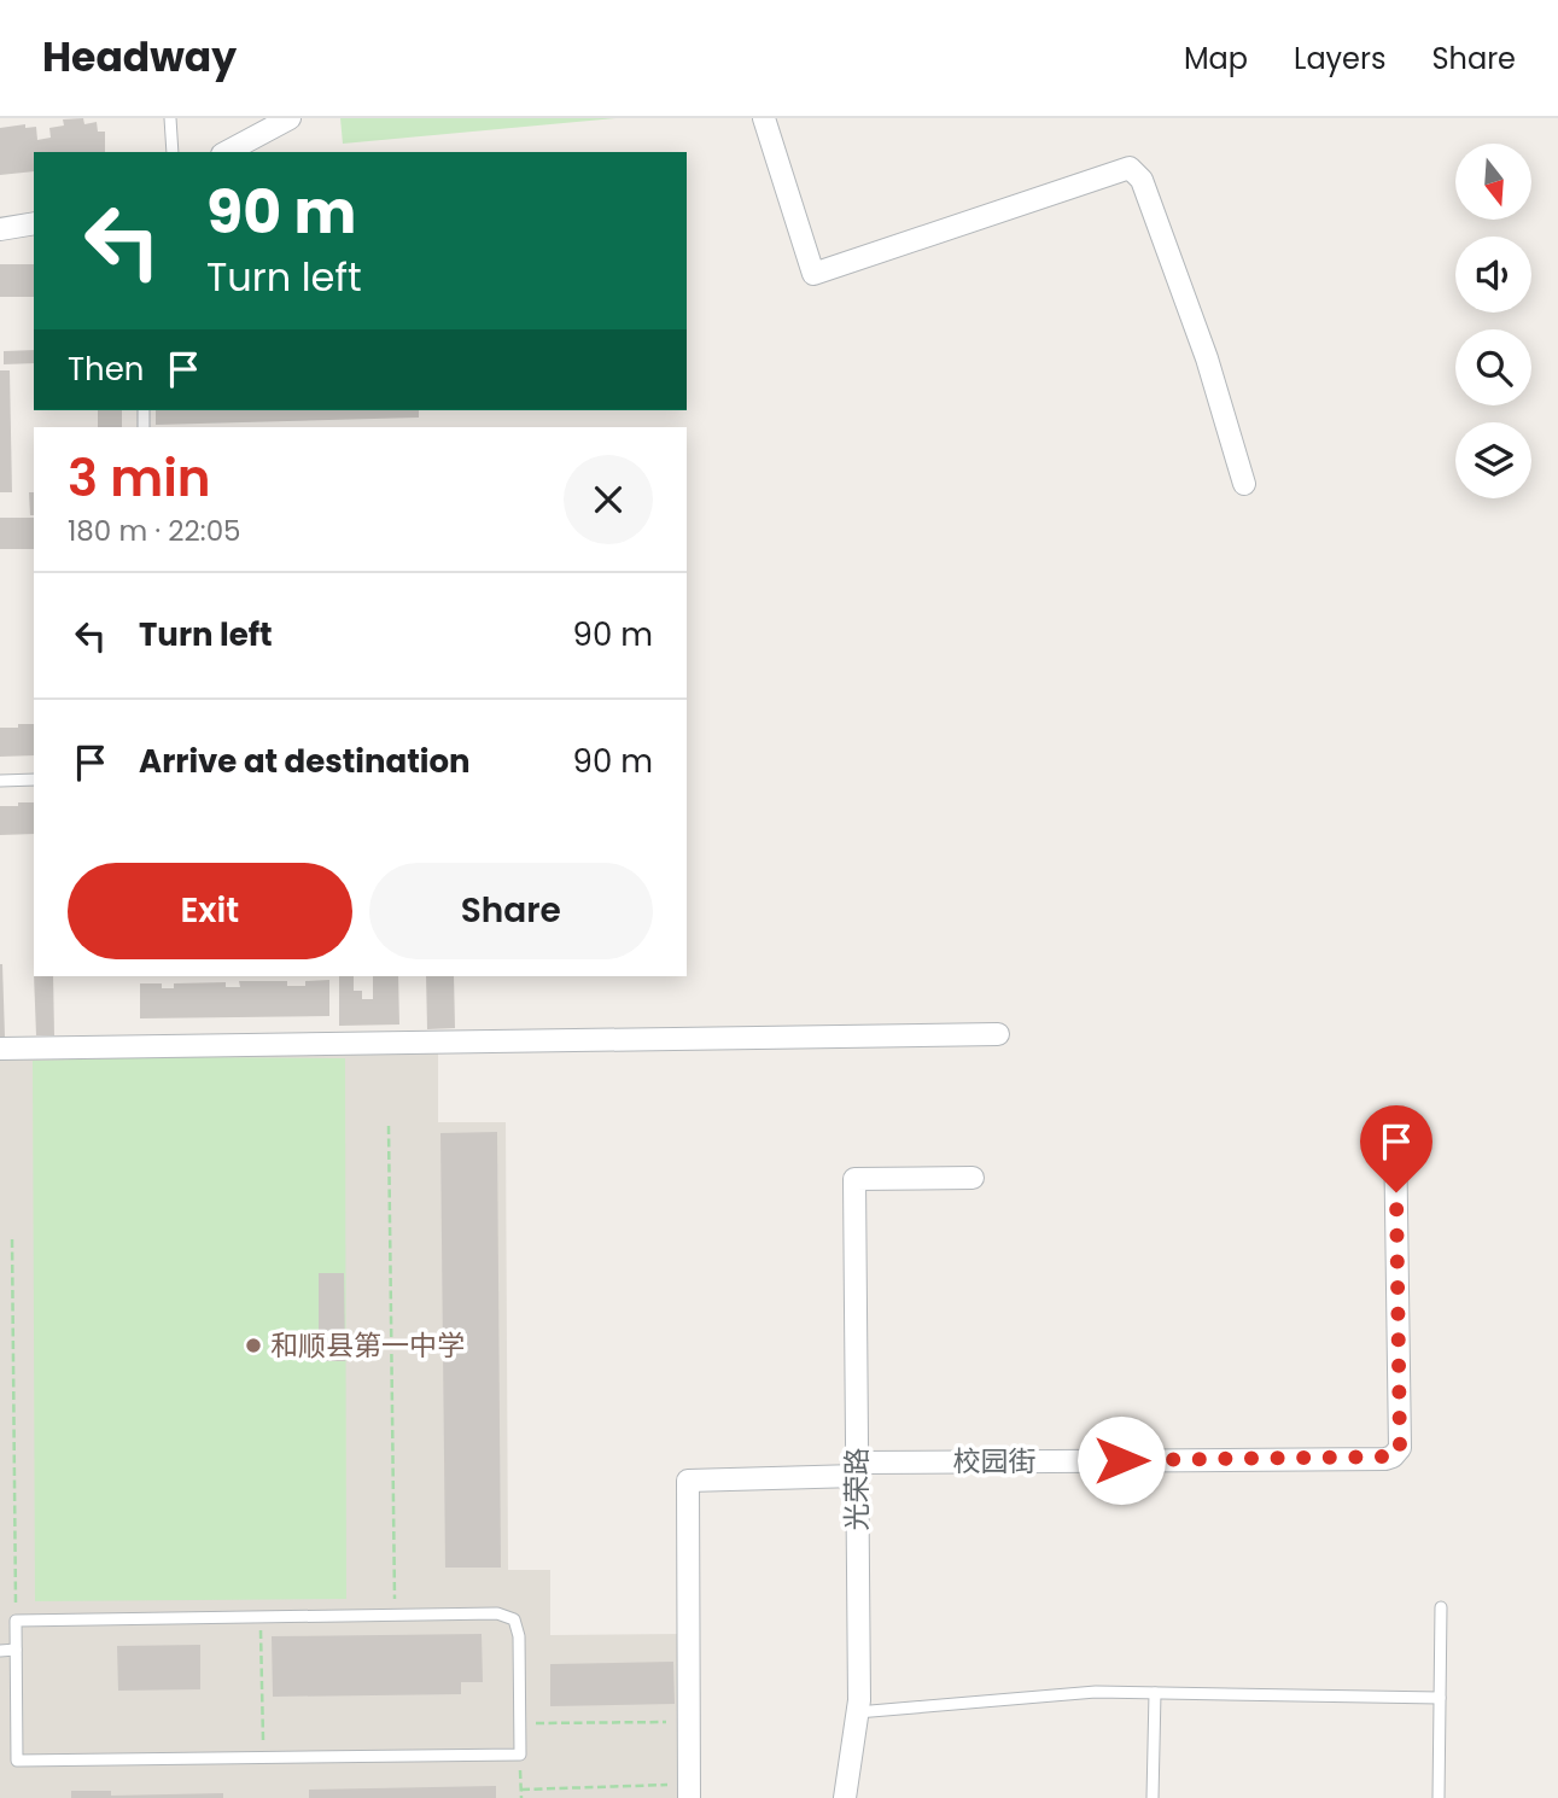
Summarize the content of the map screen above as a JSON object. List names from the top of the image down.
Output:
{
  "streets": {
    "street": ["校园街", "光荣路"]
  },
  "crossings": [
    ["校园街", "光荣路"]
  ],
  "places": ["和顺县第一中学"],
  "north": "bottom",
  "page": {
    "header": "Headway",
    "nav": ["Map", "Layers", "Share"],
    "turn": ["90 m", "Turn left"],
    "then": "Then",
    "heading": ["3 min", "180 m · 22:05"],
    "list": [
      {
        "name": "Turn left",
        "value": "90 m"
      },
      {
        "name": "Arrive at destination",
        "value": "90 m"
      }
    ],
    "buttons": ["Exit", "Share"]
  }
}
